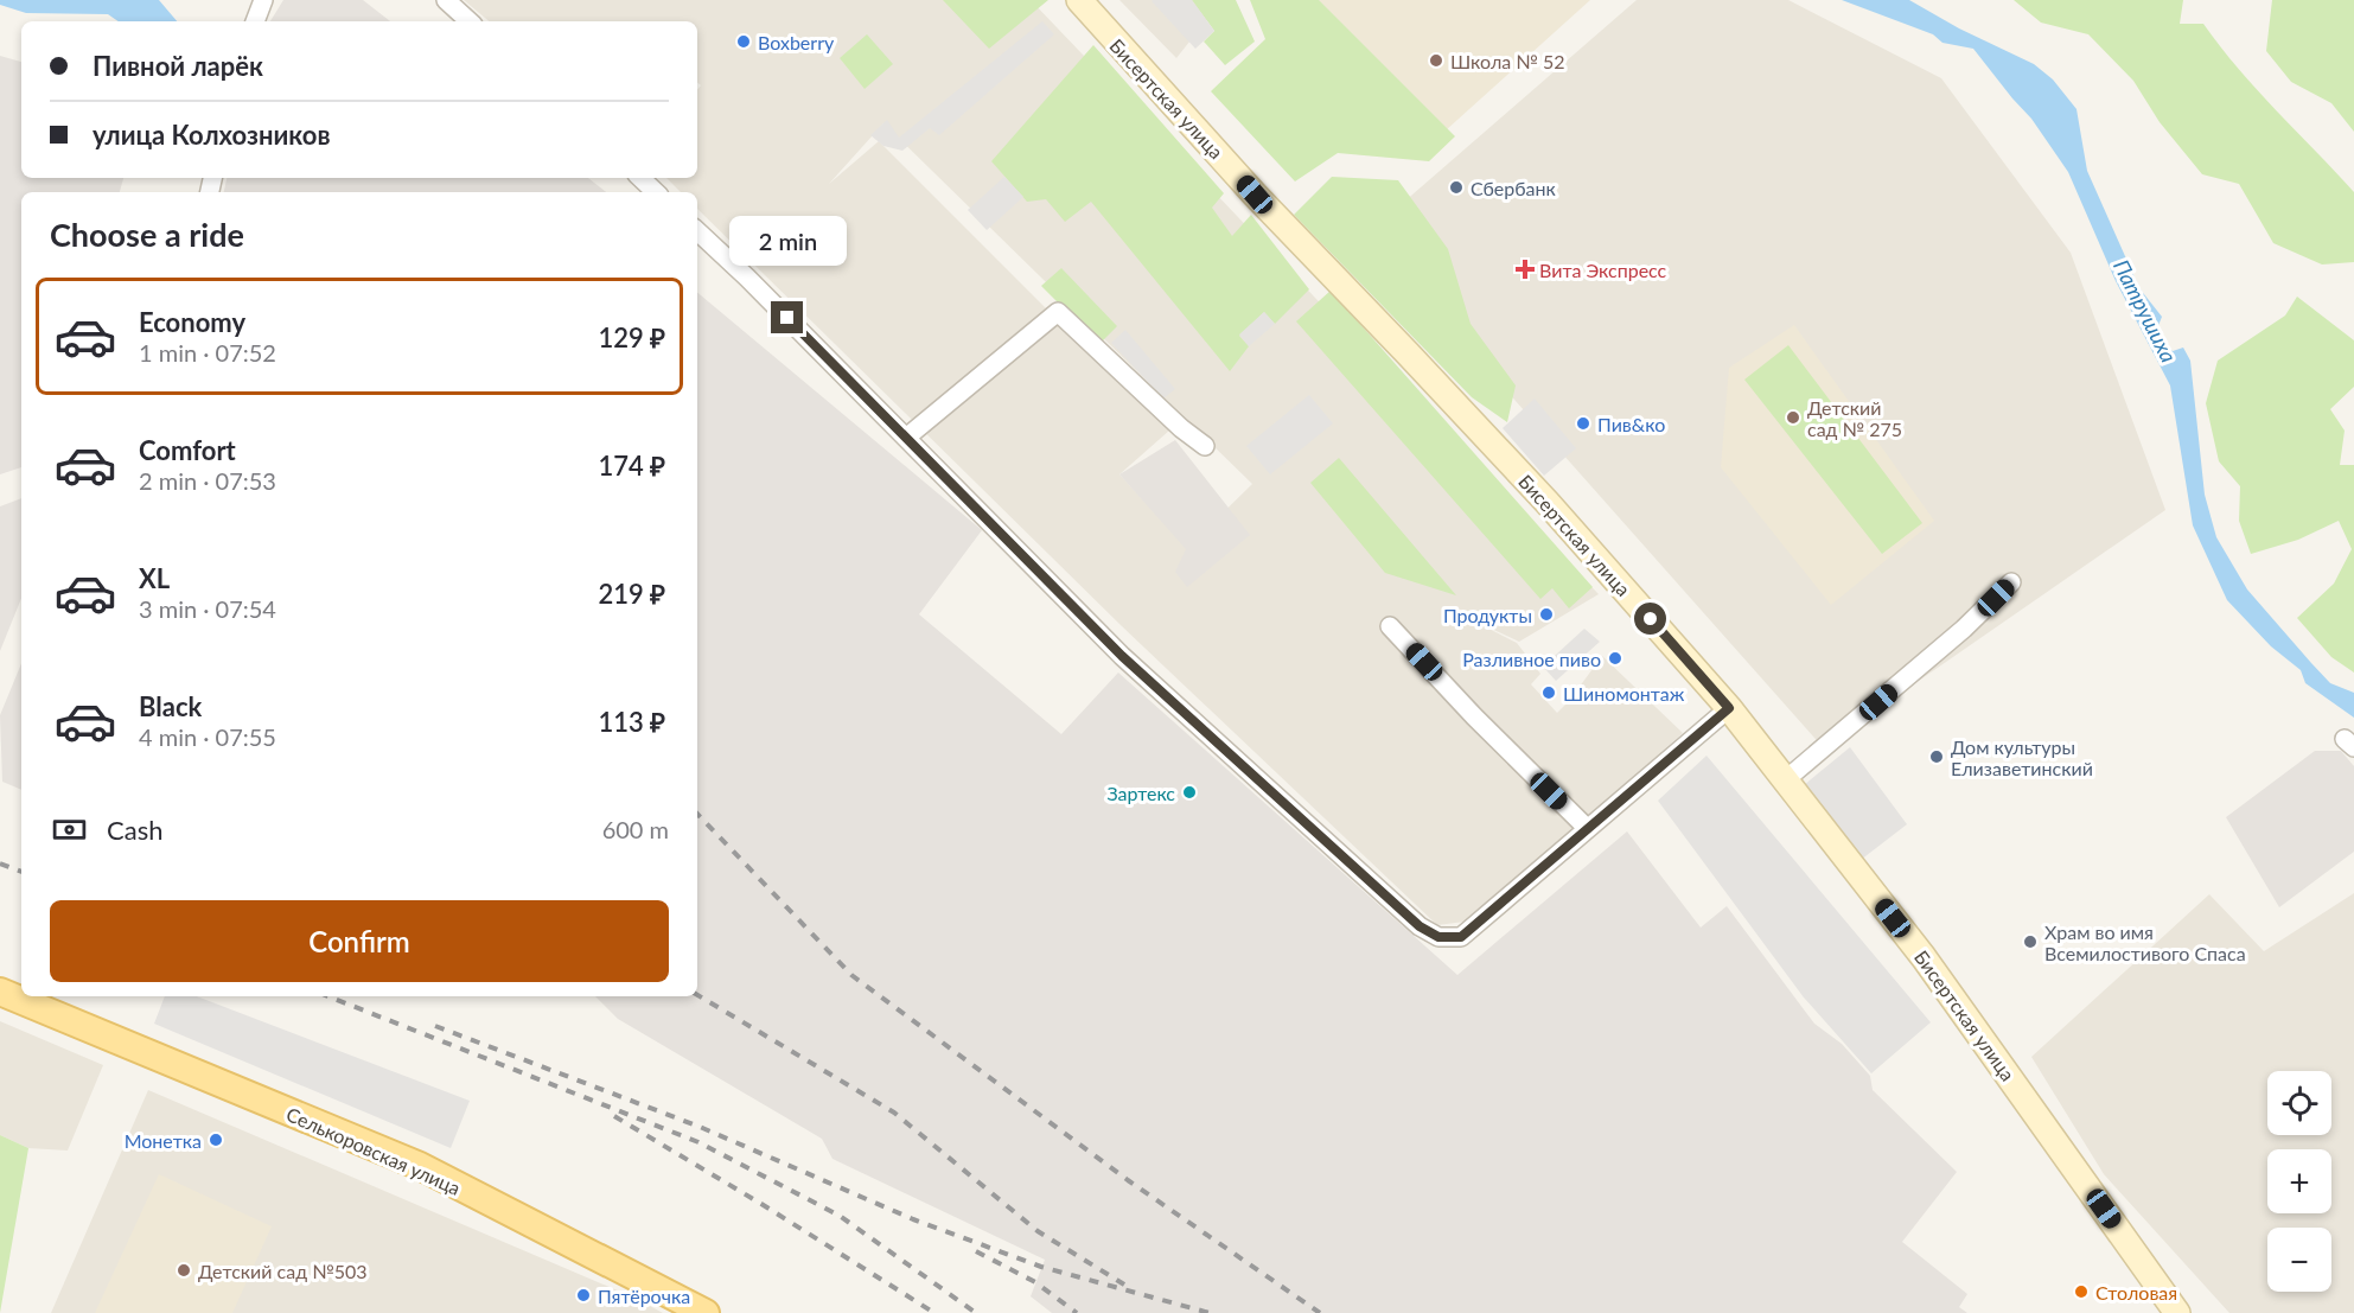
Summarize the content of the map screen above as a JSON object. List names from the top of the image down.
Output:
{
  "streets": {
    "main road": ["Бисертская улица", "Селькоровская улица"]
  },
  "water": ["Патрушиха"],
  "places": {
    "other": [
      "Boxberry",
      "Школа № 52",
      "Сбербанк",
      "Детский сад № 275",
      "Пив&ко",
      "Продукты",
      "Разливное пиво",
      "Шиномонтаж",
      "Дом культуры Елизаветинский",
      "Зартекс",
      "Храм во имя Всемилостивого Спаса",
      "Монетка",
      "Детский сад №503",
      "Столовая",
      "Пятёрочка"
    ],
    "health": ["Вита Экспресс"]
  },
  "page": {
    "banner": ["Пивной ларёк", "улица Колхозников"],
    "heading": "Choose a ride",
    "bubble": "2 min",
    "list": [
      {
        "name": "Economy",
        "note": "1 min · 07:52",
        "value": "129 ₽"
      },
      {
        "name": "Comfort",
        "note": "2 min · 07:53",
        "value": "174 ₽"
      },
      {
        "name": "XL",
        "note": "3 min · 07:54",
        "value": "219 ₽"
      },
      {
        "name": "Black",
        "note": "4 min · 07:55",
        "value": "113 ₽"
      }
    ],
    "pay": ["Cash", "600 m"],
    "buttons": "Confirm",
    "map_buttons": ["+", "−"]
  }
}
